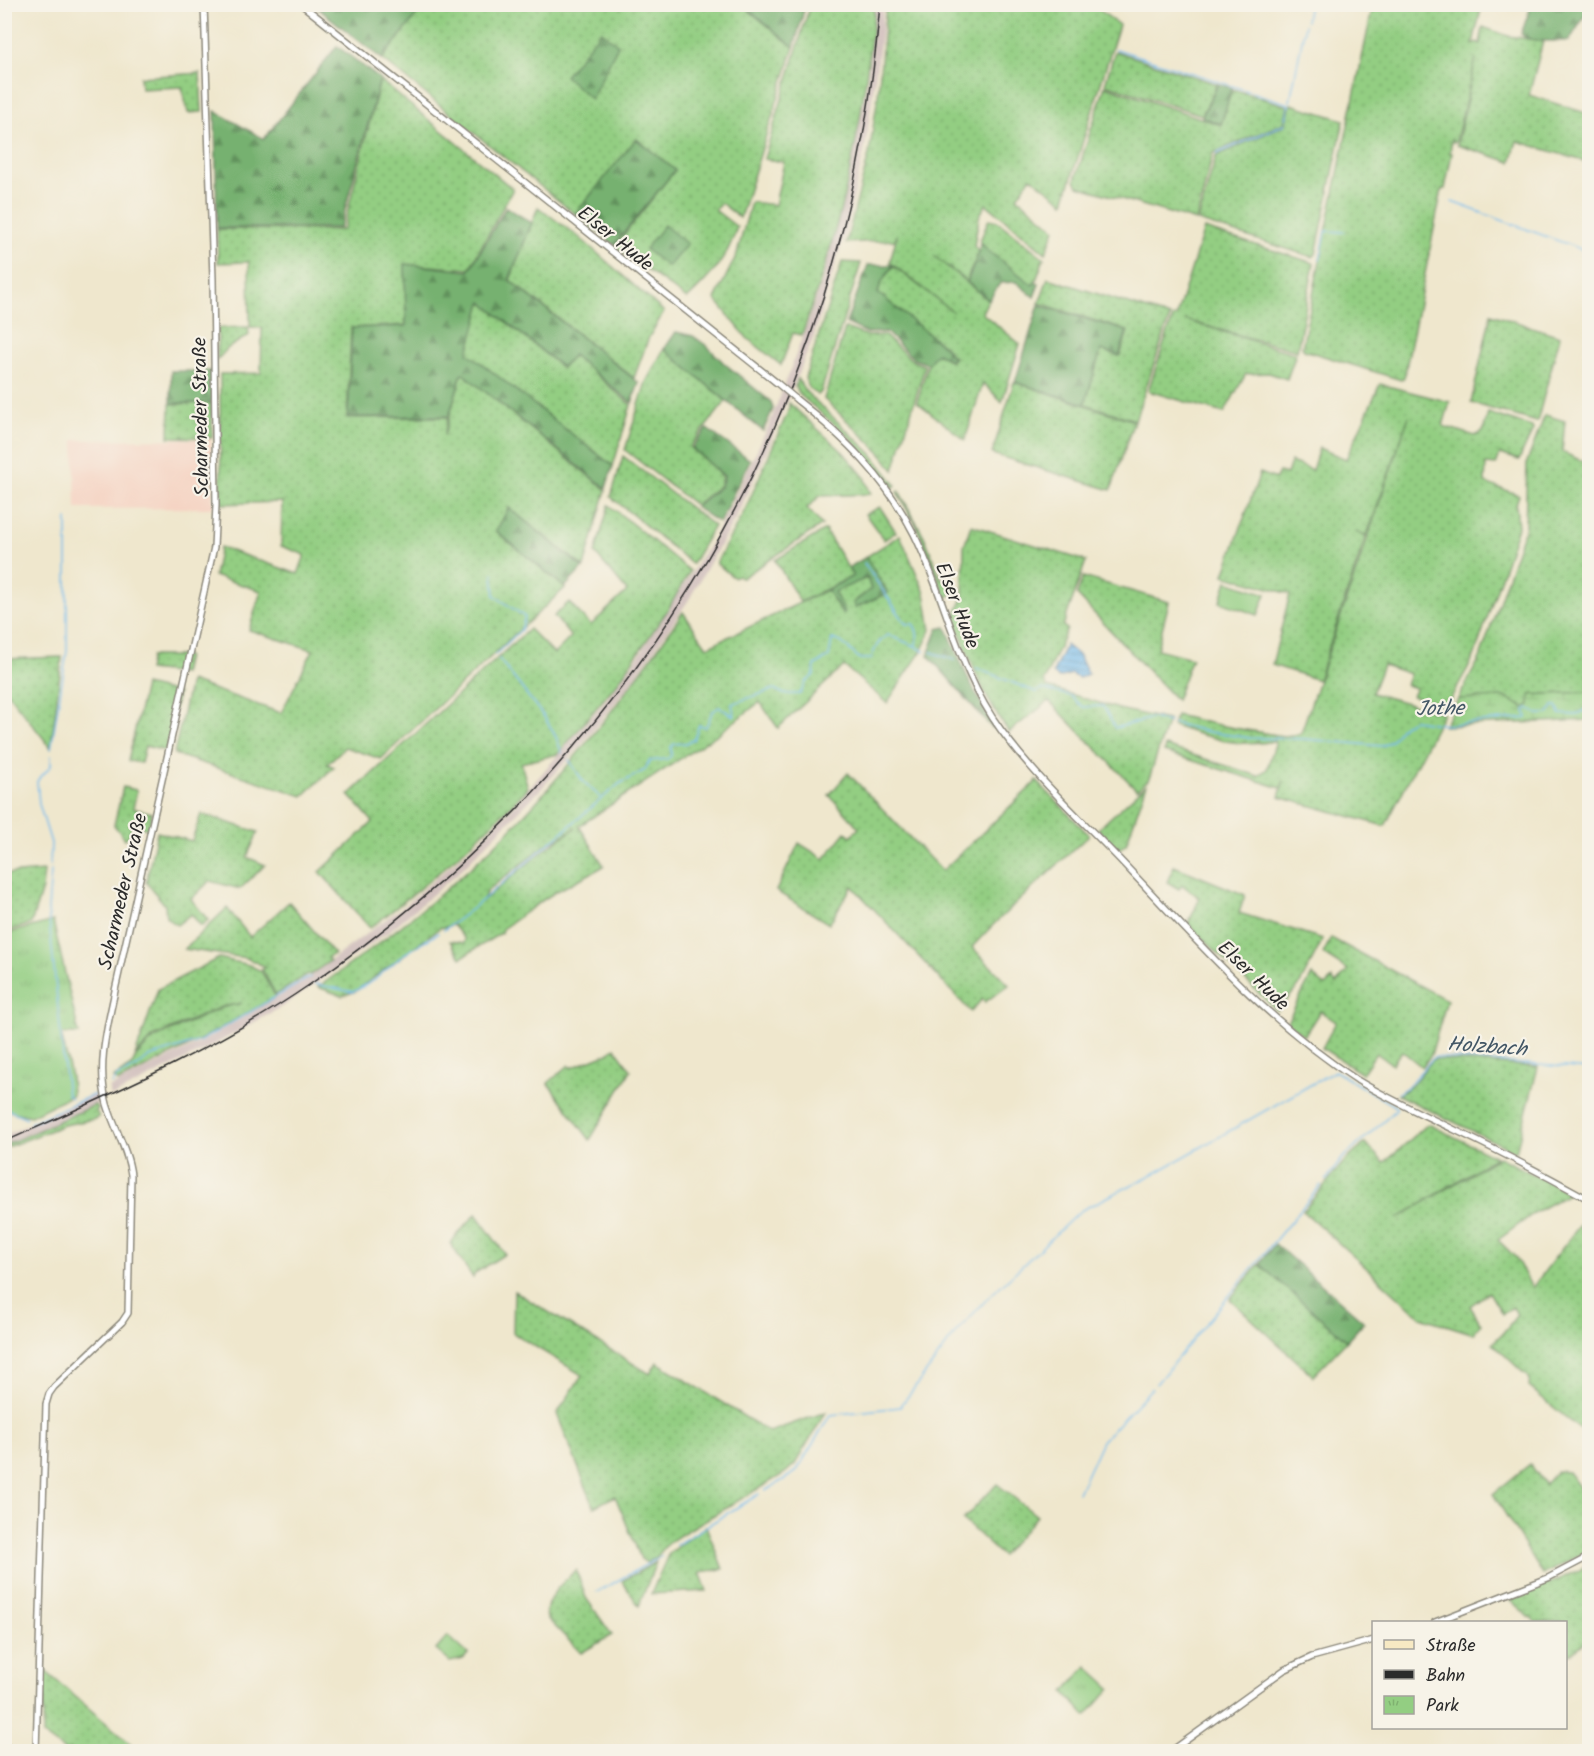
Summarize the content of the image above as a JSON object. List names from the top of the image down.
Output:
{
  "streets": {
    "street": ["Elser Hude", "Scharmeder Straße"]
  },
  "water": ["Jothe", "Holzbach"],
  "legend": ["Straße", "Bahn", "Park"]
}
